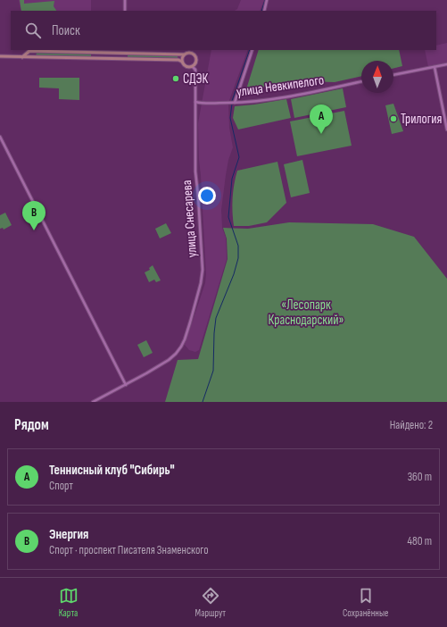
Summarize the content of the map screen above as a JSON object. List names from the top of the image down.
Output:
{
  "streets": {
    "street": ["улица Невкипелого", "улица Снесарева"]
  },
  "crossings": [
    ["улица Невкипелого", "улица Снесарева"]
  ],
  "parks": ["«Лесопарк Краснодарский»"],
  "places": ["СДЭК", "Трилогия"],
  "north": "top",
  "page": {
    "search": "Поиск",
    "pins": ["A", "B"],
    "heading": ["Рядом", "Найдено: 2"],
    "list": [
      {
        "mark": "A",
        "name": "Теннисный клуб \"Сибирь\"",
        "note": "Спорт",
        "value": "360 m"
      },
      {
        "mark": "B",
        "name": "Энергия",
        "note": "Спорт · проспект Писателя Знаменского",
        "value": "480 m"
      }
    ],
    "nav": ["Карта", "Маршрут", "Сохранённые"]
  }
}
